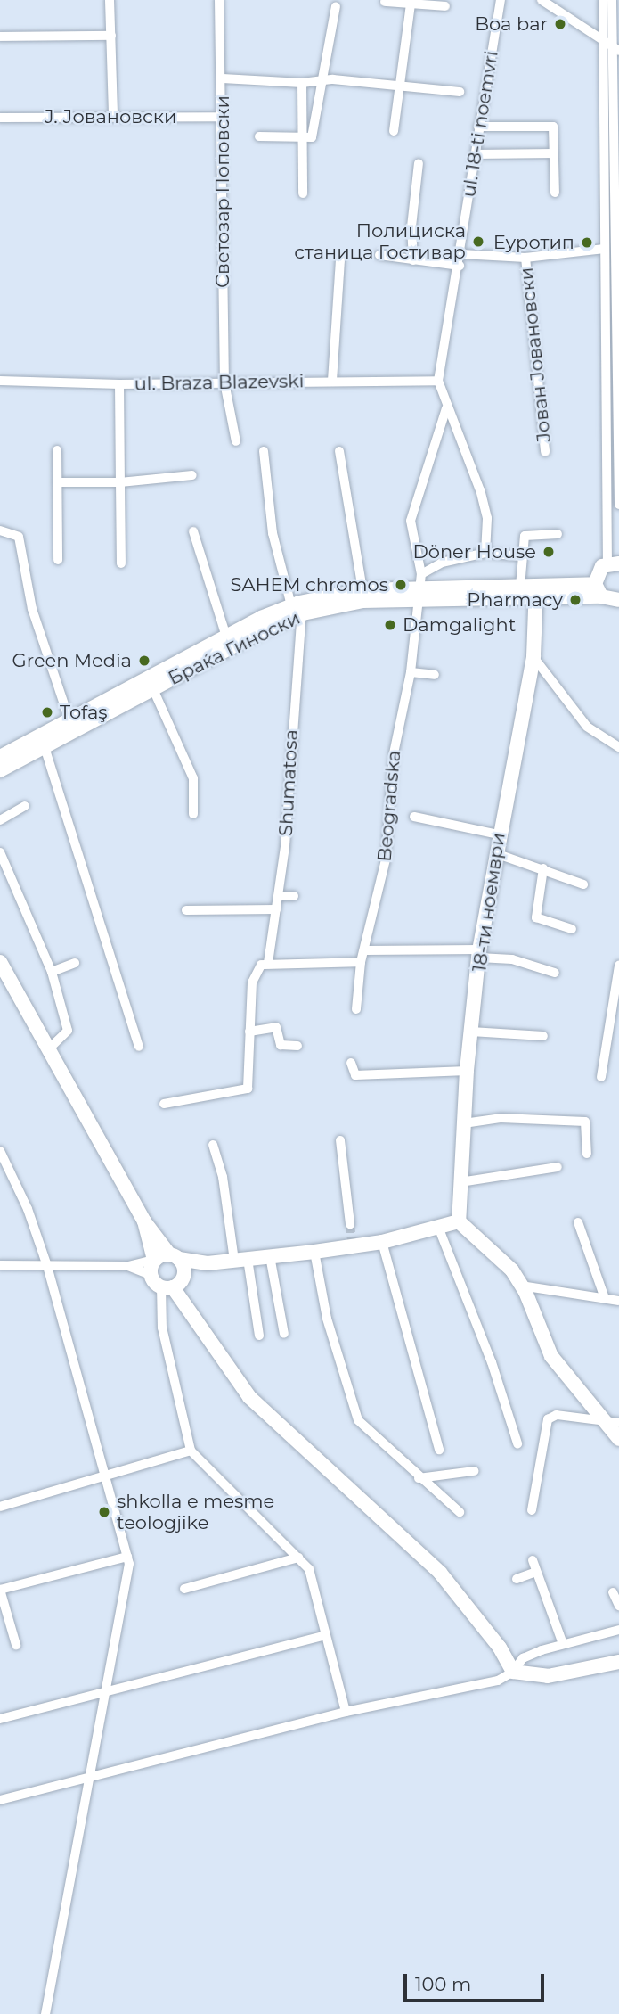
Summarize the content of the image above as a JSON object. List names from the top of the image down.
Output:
{
  "streets": {
    "street": [
      "Ј. Јовановски",
      "ul. 18-ti noemvri",
      "Светозар Поповски",
      "Јован Јовановски",
      "ul. Braza Blazevski",
      "Браќа Гиноски",
      "Shumatosa",
      "Beogradska",
      "18-ти ноември"
    ]
  },
  "crossings": [
    ["Ј. Јовановски", "Светозар Поповски"],
    ["ul. 18-ti noemvri", "ul. Braza Blazevski"],
    ["Светозар Поповски", "ul. Braza Blazevski"],
    ["Браќа Гиноски", "Shumatosa"],
    ["Браќа Гиноски", "Beogradska"],
    ["Браќа Гиноски", "18-ти ноември"]
  ],
  "places": [
    "Boa bar",
    "Полициска станица Гостивар",
    "Еуротип",
    "Döner House",
    "SAHEM chromos",
    "Pharmacy",
    "Damgalight",
    "Green Media",
    "Tofaş",
    "shkolla e mesme teologjike"
  ],
  "scale_bar": "100 m"
}
